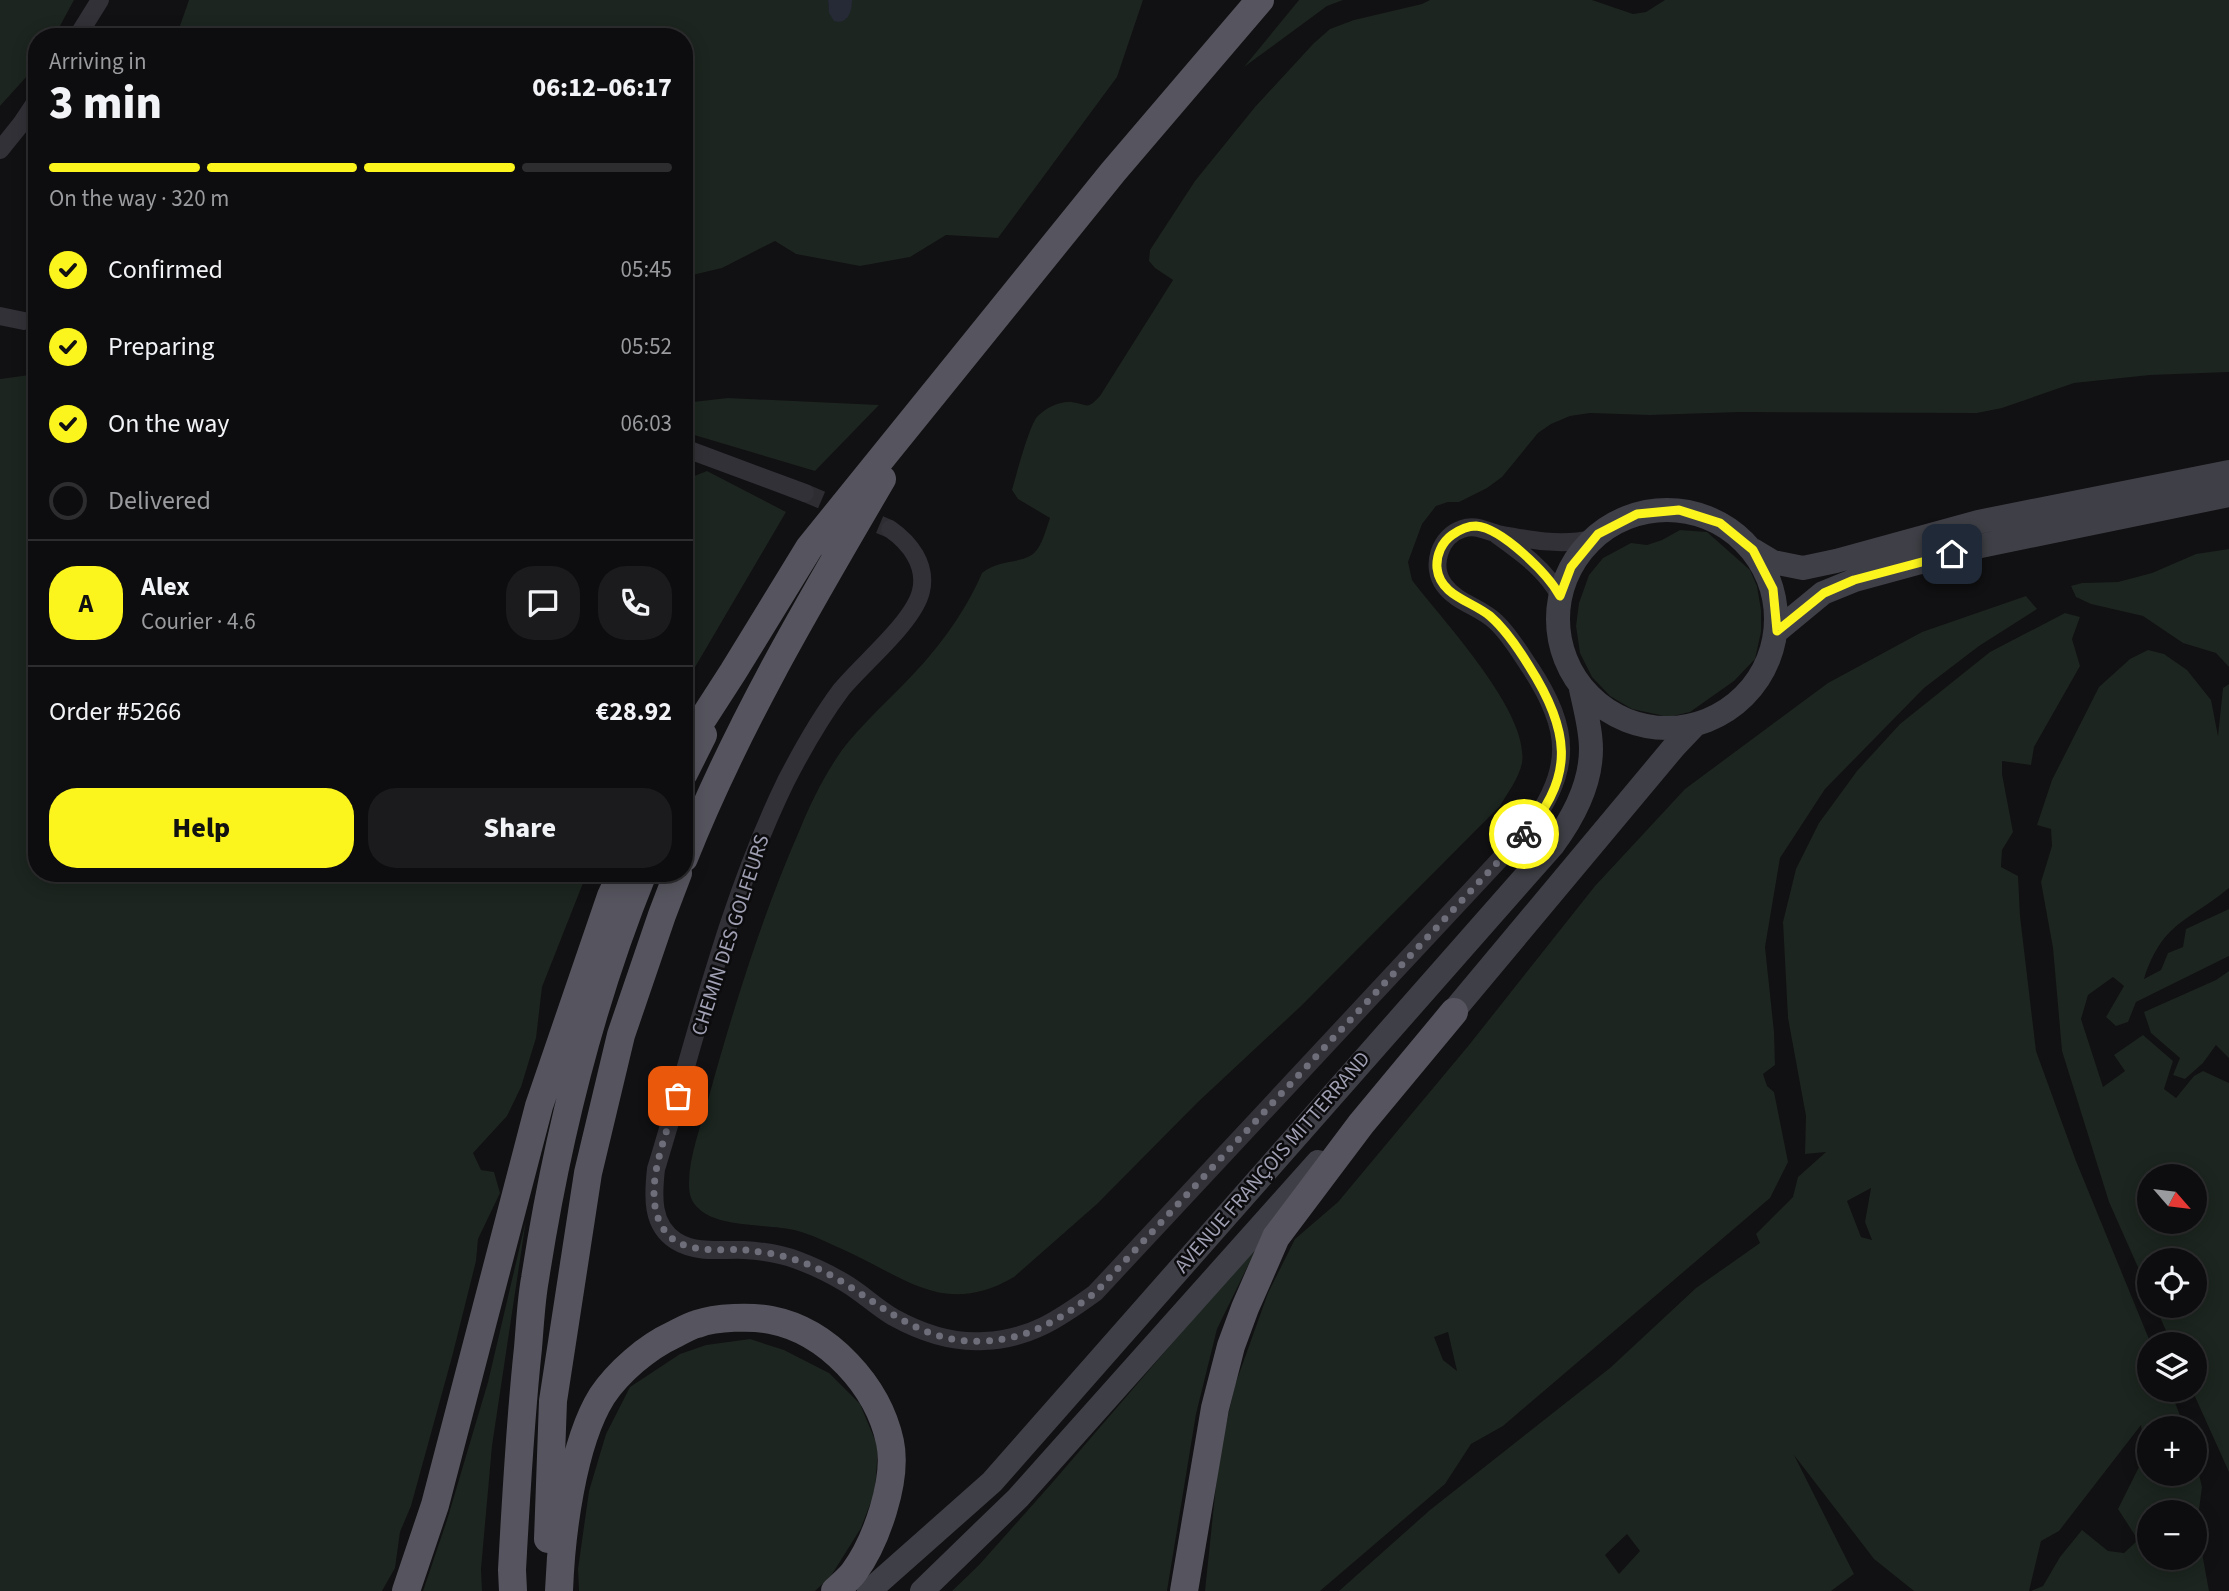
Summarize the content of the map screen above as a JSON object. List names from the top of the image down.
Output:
{
  "streets": {
    "main road": ["AVENUE FRANÇOIS MITTERRAND"],
    "street": ["CHEMIN DES GOLFEURS"]
  },
  "crossings": [
    ["CHEMIN DES GOLFEURS", "AVENUE FRANÇOIS MITTERRAND"]
  ],
  "north": "bottom right",
  "page": {
    "heading": ["3 min", "Arriving in", "06:12–06:17"],
    "panel": [
      "Alex",
      "Courier · 4.6",
      "Order #5266",
      "€28.92"
    ],
    "bar": "On the way · 320 m",
    "list": [
      ["Confirmed", "05:45"],
      ["Preparing", "05:52"],
      ["On the way", "06:03"],
      "Delivered"
    ],
    "round": "A",
    "buttons": ["Help", "Share"],
    "map_buttons": ["+", "−"]
  }
}
